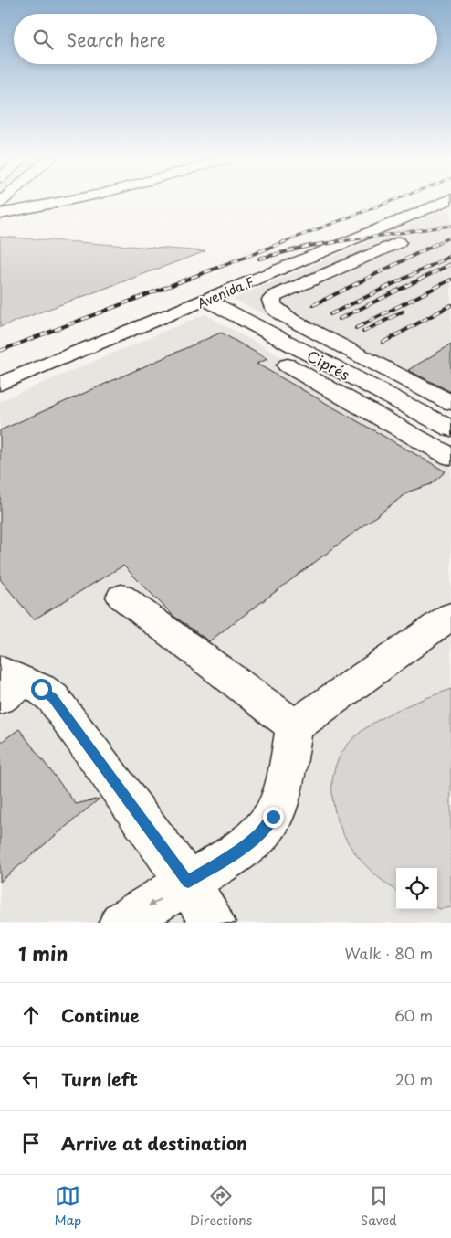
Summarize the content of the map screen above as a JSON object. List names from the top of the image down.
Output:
{
  "streets": {
    "street": ["Avenida F", "Ciprés"]
  },
  "crossings": [
    ["Avenida F", "Ciprés"]
  ],
  "page": {
    "search": "Search here",
    "heading": ["1 min", "Walk · 80 m"],
    "list": [
      ["Continue", "60 m"],
      ["Turn left", "20 m"],
      "Arrive at destination"
    ],
    "nav": ["Map", "Directions", "Saved"]
  }
}
